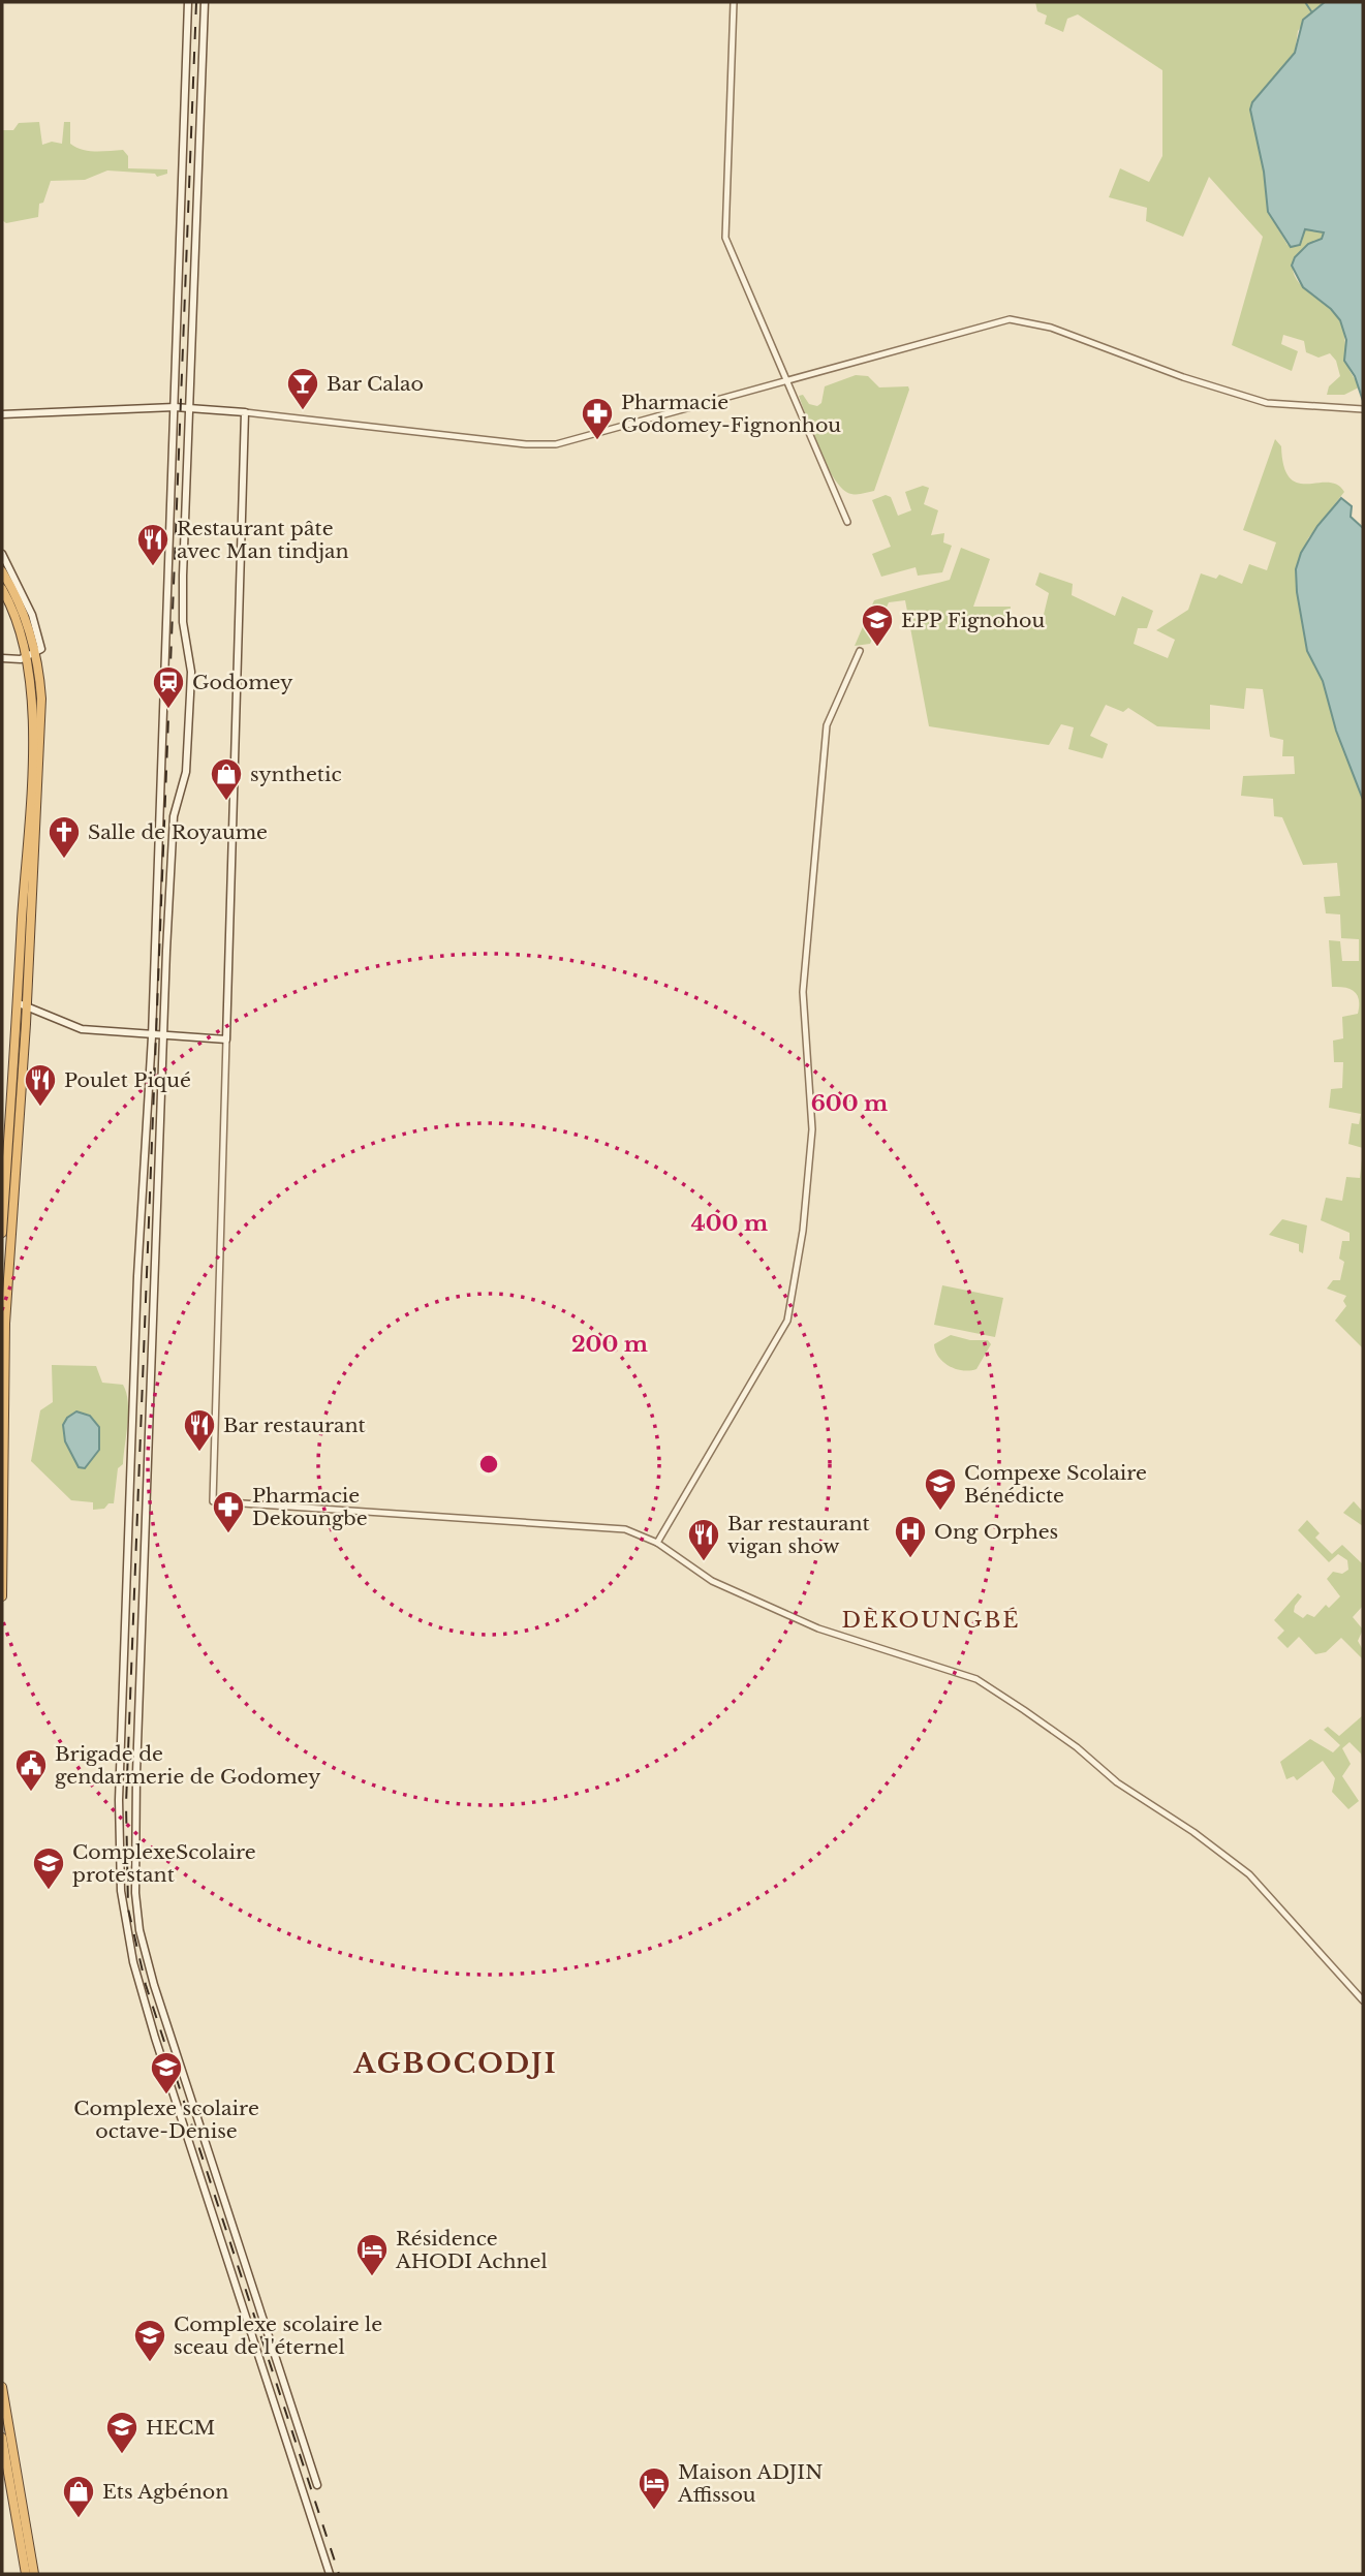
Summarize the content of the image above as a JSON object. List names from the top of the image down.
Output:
{
  "districts": ["DÈKOUNGBÉ", "AGBOCODJI"],
  "places": {
    "bar": ["Bar Calao"],
    "pharmacy": ["Pharmacie Godomey-Fignonhou", "Pharmacie Dekoungbe"],
    "restaurant": [
      "Restaurant pâte avec Man tindjan",
      "Poulet Piqué",
      "Bar restaurant",
      "Bar restaurant vigan show"
    ],
    "school or university": [
      "EPP Fignohou",
      "Compexe Scolaire Bénédicte",
      "ComplexeScolaire protestant",
      "Complexe scolaire octave-Denise",
      "Complexe scolaire le sceau de l'éternel",
      "HECM"
    ],
    "station": ["Godomey"],
    "shop": ["synthetic", "Ets Agbénon"],
    "church": ["Salle de Royaume"],
    "hospital": ["Ong Orphes"],
    "public building": ["Brigade de gendarmerie de Godomey"],
    "hotel": ["Résidence AHODI Achnel", "Maison ADJIN Affissou"]
  },
  "rings": ["600 m", "400 m", "200 m"]
}
